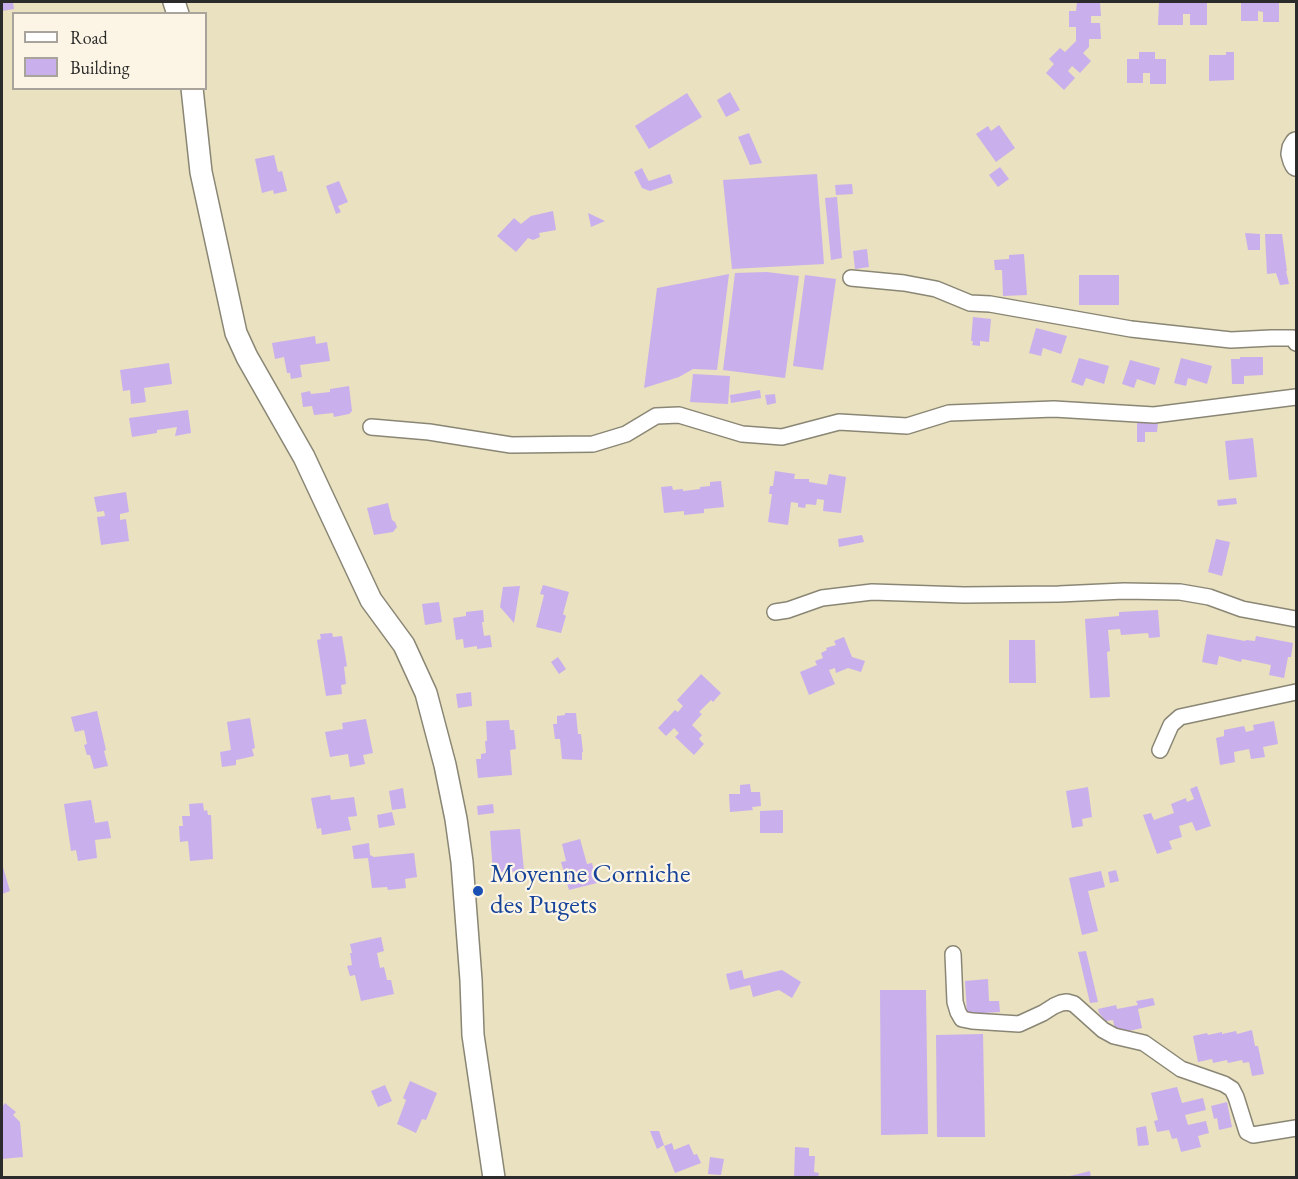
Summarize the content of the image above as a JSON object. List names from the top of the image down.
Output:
{
  "places": ["Moyenne Corniche des Pugets"],
  "legend": ["Road", "Building"]
}
